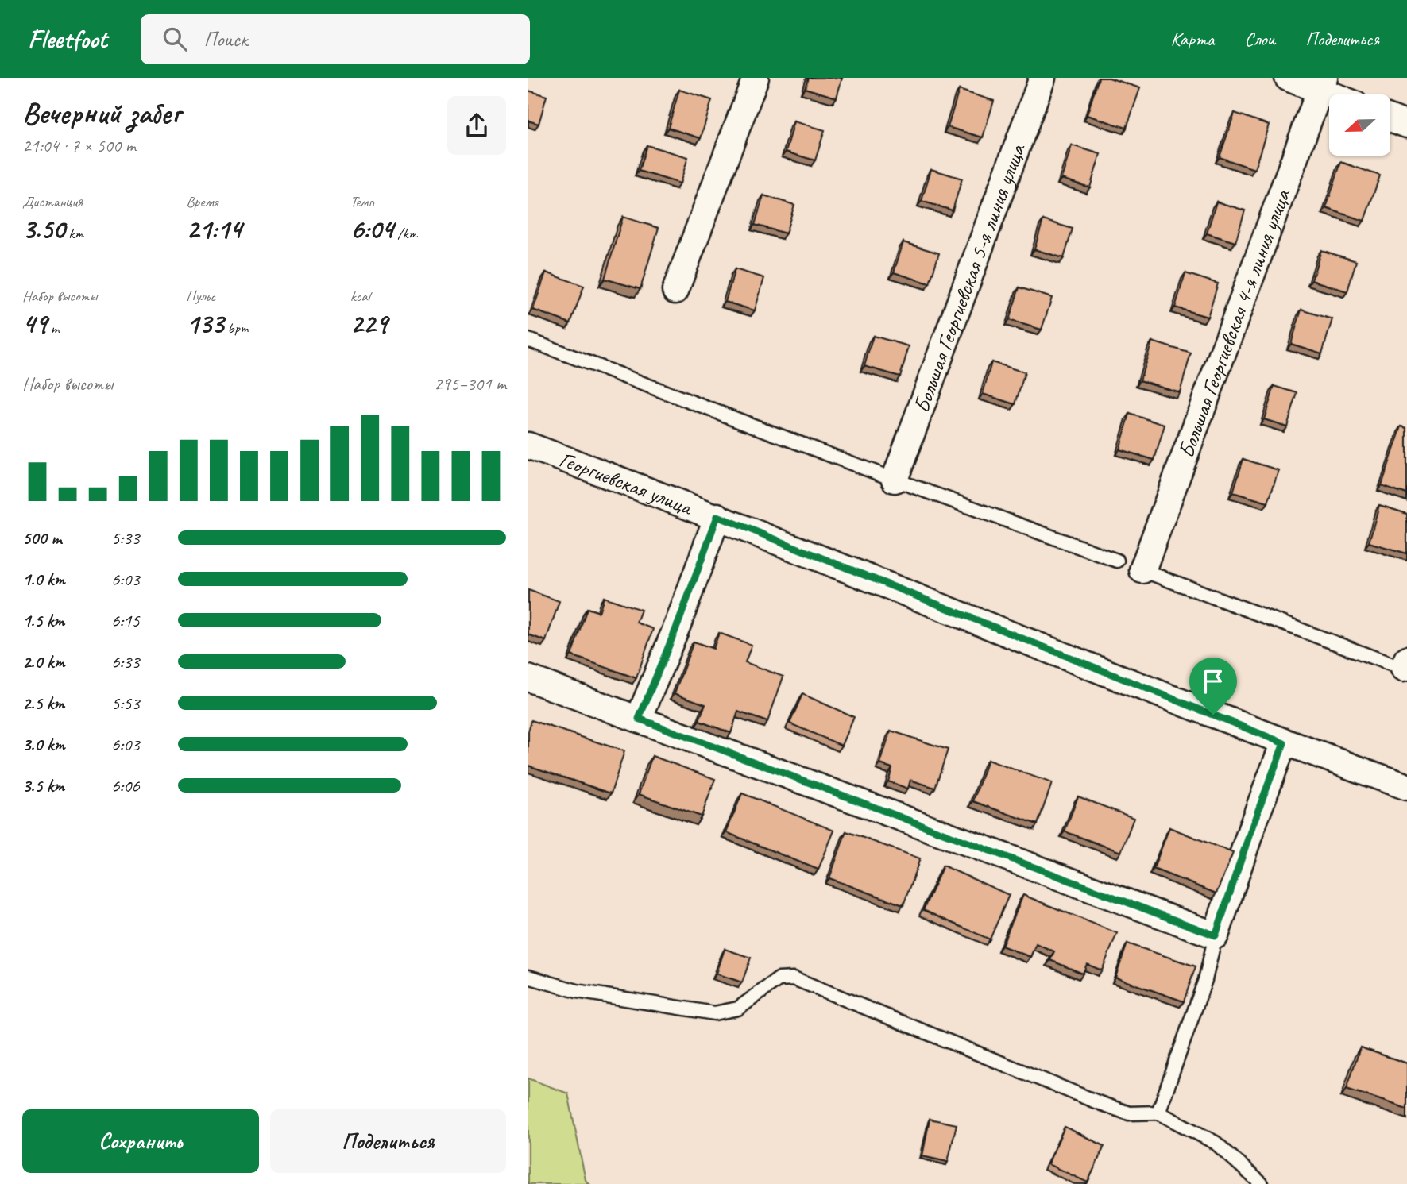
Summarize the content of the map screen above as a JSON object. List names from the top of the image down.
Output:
{
  "streets": {
    "street": ["Большая Георгиевская 5-я линия улица", "Большая Георгиевская 4-я линия улица", "Георгиевская улица"]
  },
  "north": "left",
  "page": {
    "header": "Fleetfoot",
    "search": "Поиск",
    "nav": ["Карта", "Слои", "Поделиться"],
    "heading": ["Вечерний забег", "21:04 · 7 × 500 m"],
    "stats": [
      ["Дистанция", "3.50 km"],
      ["Время", "21:14"],
      ["Темп", "6:04 /km"],
      ["Набор высоты", "49 m"],
      ["Пульс", "133 bpm"],
      ["kcal", "229"]
    ],
    "chart": ["Набор высоты", "295–301 m"],
    "list": [
      {
        "name": "500 m",
        "note": "5:33"
      },
      {
        "name": "1.0 km",
        "note": "6:03"
      },
      {
        "name": "1.5 km",
        "note": "6:15"
      },
      {
        "name": "2.0 km",
        "note": "6:33"
      },
      {
        "name": "2.5 km",
        "note": "5:53"
      },
      {
        "name": "3.0 km",
        "note": "6:03"
      },
      {
        "name": "3.5 km",
        "note": "6:06"
      }
    ],
    "buttons": ["Сохранить", "Поделиться"]
  }
}
